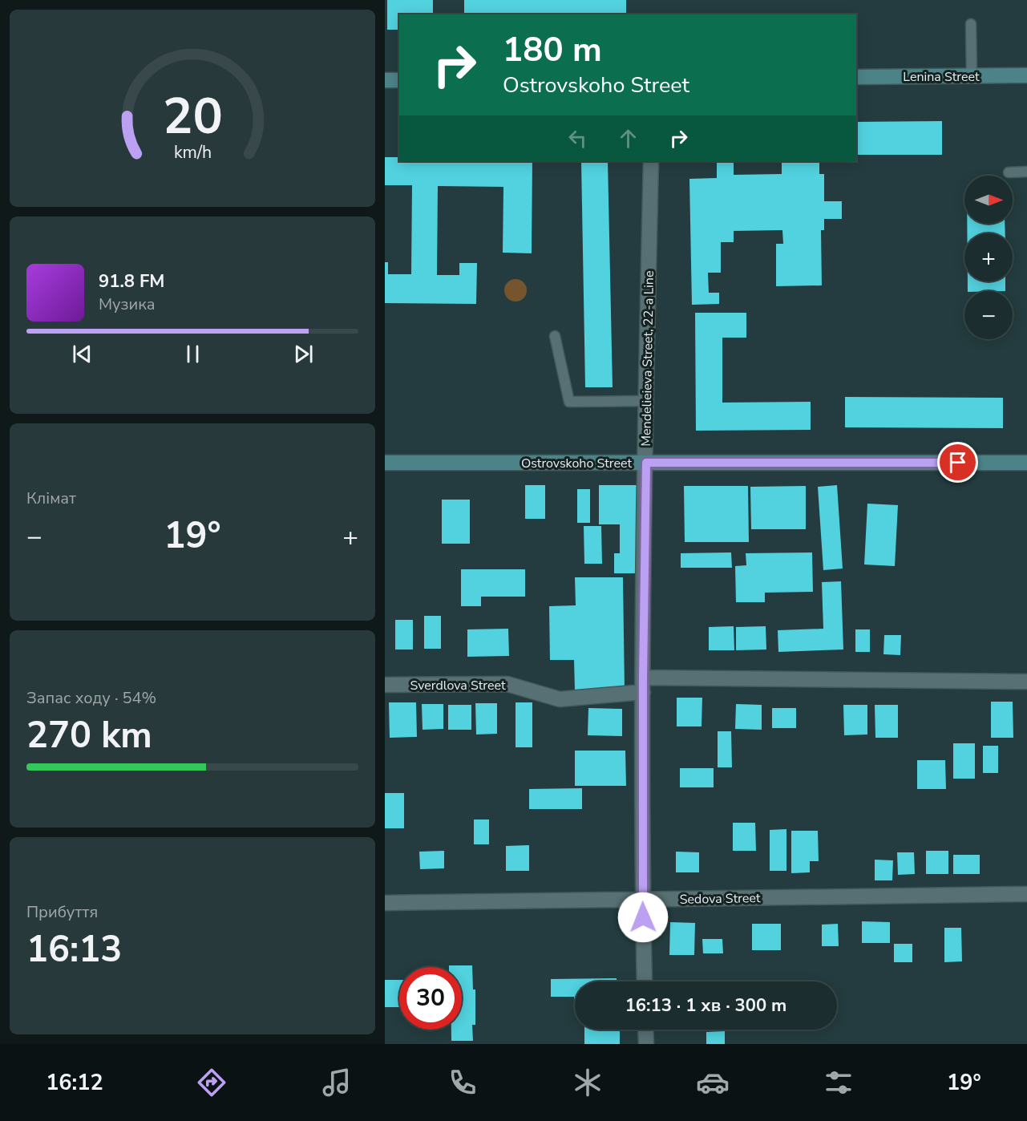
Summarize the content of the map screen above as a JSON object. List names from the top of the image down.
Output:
{
  "streets": {
    "street": [
      "Lenina Street",
      "Mendelieieva Street, 22-a Line",
      "Ostrovskoho Street",
      "Sverdlova Street",
      "Sedova Street"
    ]
  },
  "crossings": [
    ["Mendelieieva Street, 22-a Line", "Ostrovskoho Street"],
    ["Mendelieieva Street, 22-a Line", "Sverdlova Street"],
    ["Mendelieieva Street, 22-a Line", "Sedova Street"]
  ],
  "north": "right",
  "page": {
    "turn": ["180 m", "Ostrovskoho Street"],
    "map_buttons": ["+", "−"],
    "song": ["91.8 FM", "Музика"],
    "tile": [
      "Клімат",
      ["Запас ходу · 54%", "270 km"],
      ["Прибуття", "16:13"]
    ],
    "heat": ["−", "19°", "+"],
    "limit": "30",
    "trip": "16:13 · 1 хв · 300 m",
    "tabs": ["16:12", "19°"],
    "gauge": ["20", "km/h"]
  }
}
